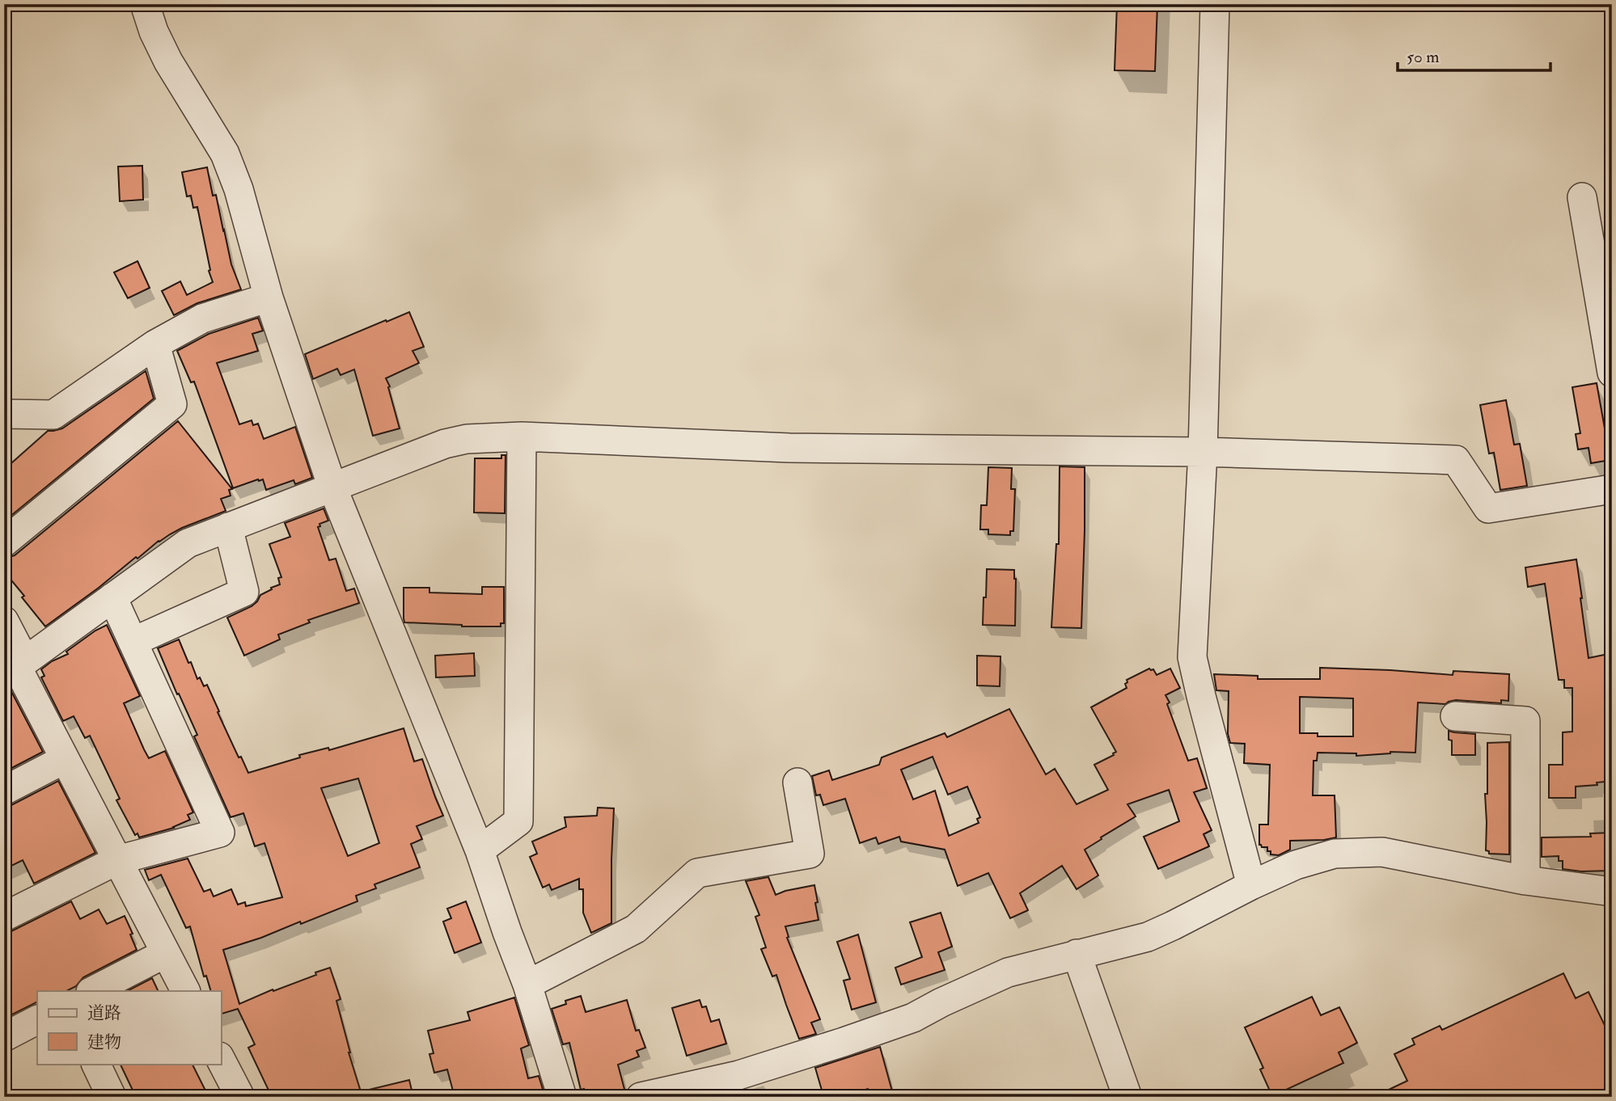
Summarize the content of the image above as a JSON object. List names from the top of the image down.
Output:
{
  "legend": ["道路", "建物"],
  "scale_bar": "50 m"
}
